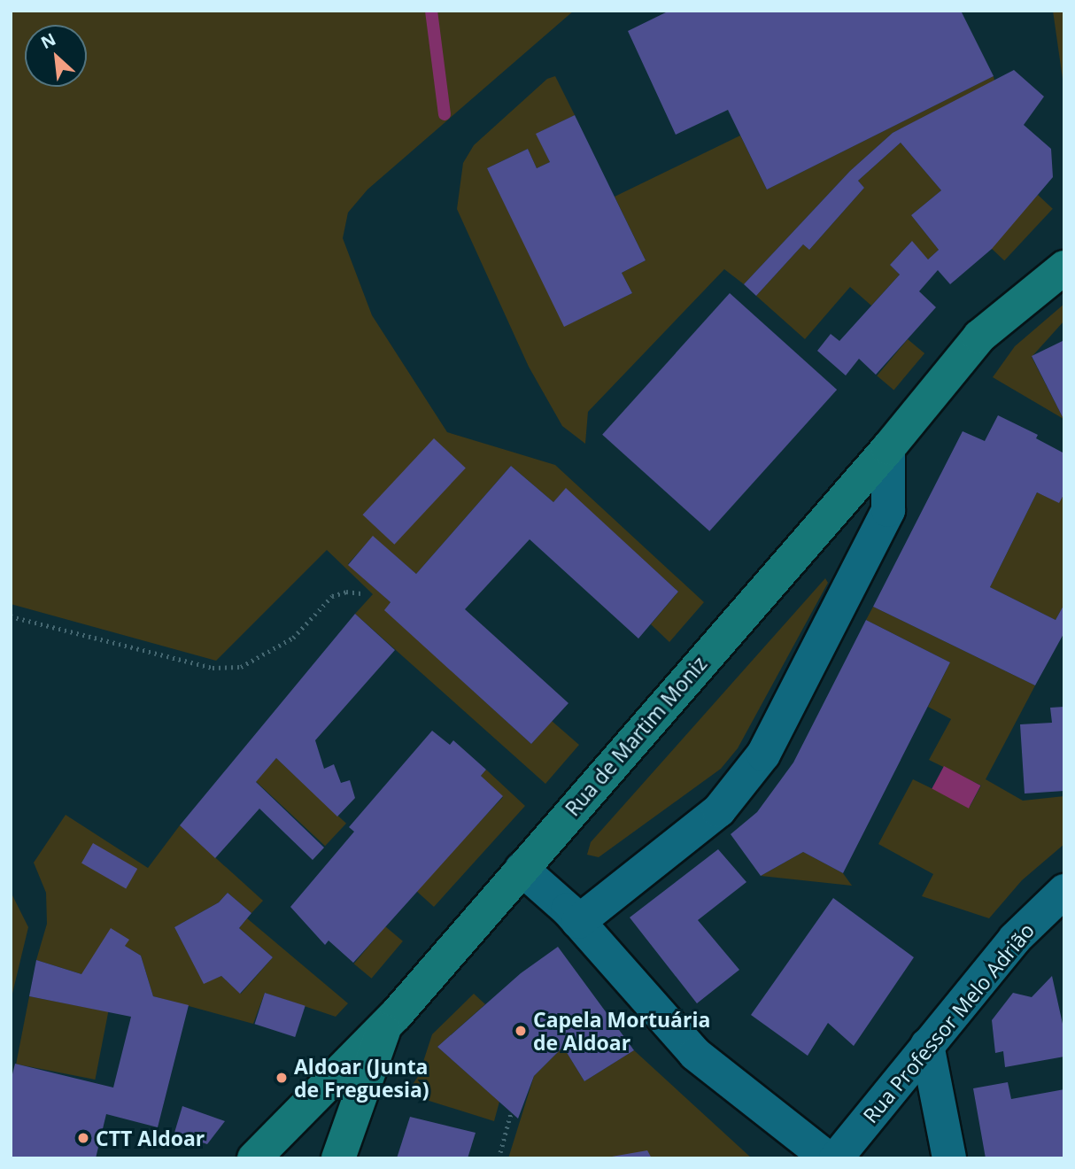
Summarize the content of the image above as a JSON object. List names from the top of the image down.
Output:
{
  "streets": {
    "street": ["Rua de Martim Moniz", "Rua Professor Melo Adrião"]
  },
  "places": ["Capela Mortuária de Aldoar", "Aldoar (Junta de Freguesia)", "CTT Aldoar"],
  "north": "top left"
}
